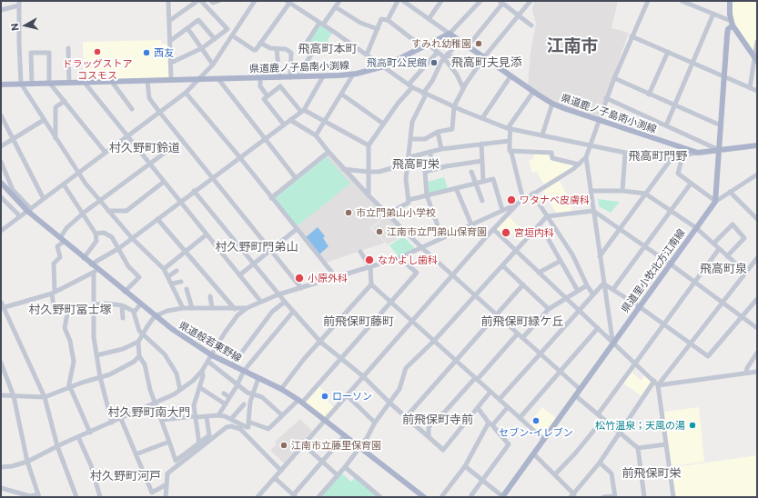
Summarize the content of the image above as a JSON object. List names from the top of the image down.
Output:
{
  "streets": {
    "main road": ["県道鹿ノ子島南小渕線", "県道里小牧北方江南線", "県道般若東野線"]
  },
  "districts": [
    "江南市",
    "飛高町本町",
    "飛高町夫見添",
    "村久野町鈴道",
    "飛高町門野",
    "飛高町栄",
    "村久野町門弟山",
    "飛高町泉",
    "村久野町冨士塚",
    "前飛保町藤町",
    "前飛保町緑ケ丘",
    "村久野町南大門",
    "前飛保町寺前",
    "前飛保町栄",
    "村久野町河戸"
  ],
  "places": [
    "すみれ幼稚園",
    "ドラッグストア コスモス",
    "西友",
    "飛高町公民館",
    "ワタナベ皮膚科",
    "市立門弟山小学校",
    "江南市立門弟山保育園",
    "宮垣内科",
    "なかよし歯科",
    "小原外科",
    "ローソン",
    "セブン-イレブン",
    "松竹温泉；天風の湯",
    "江南市立藤里保育園"
  ],
  "north": "left"
}
